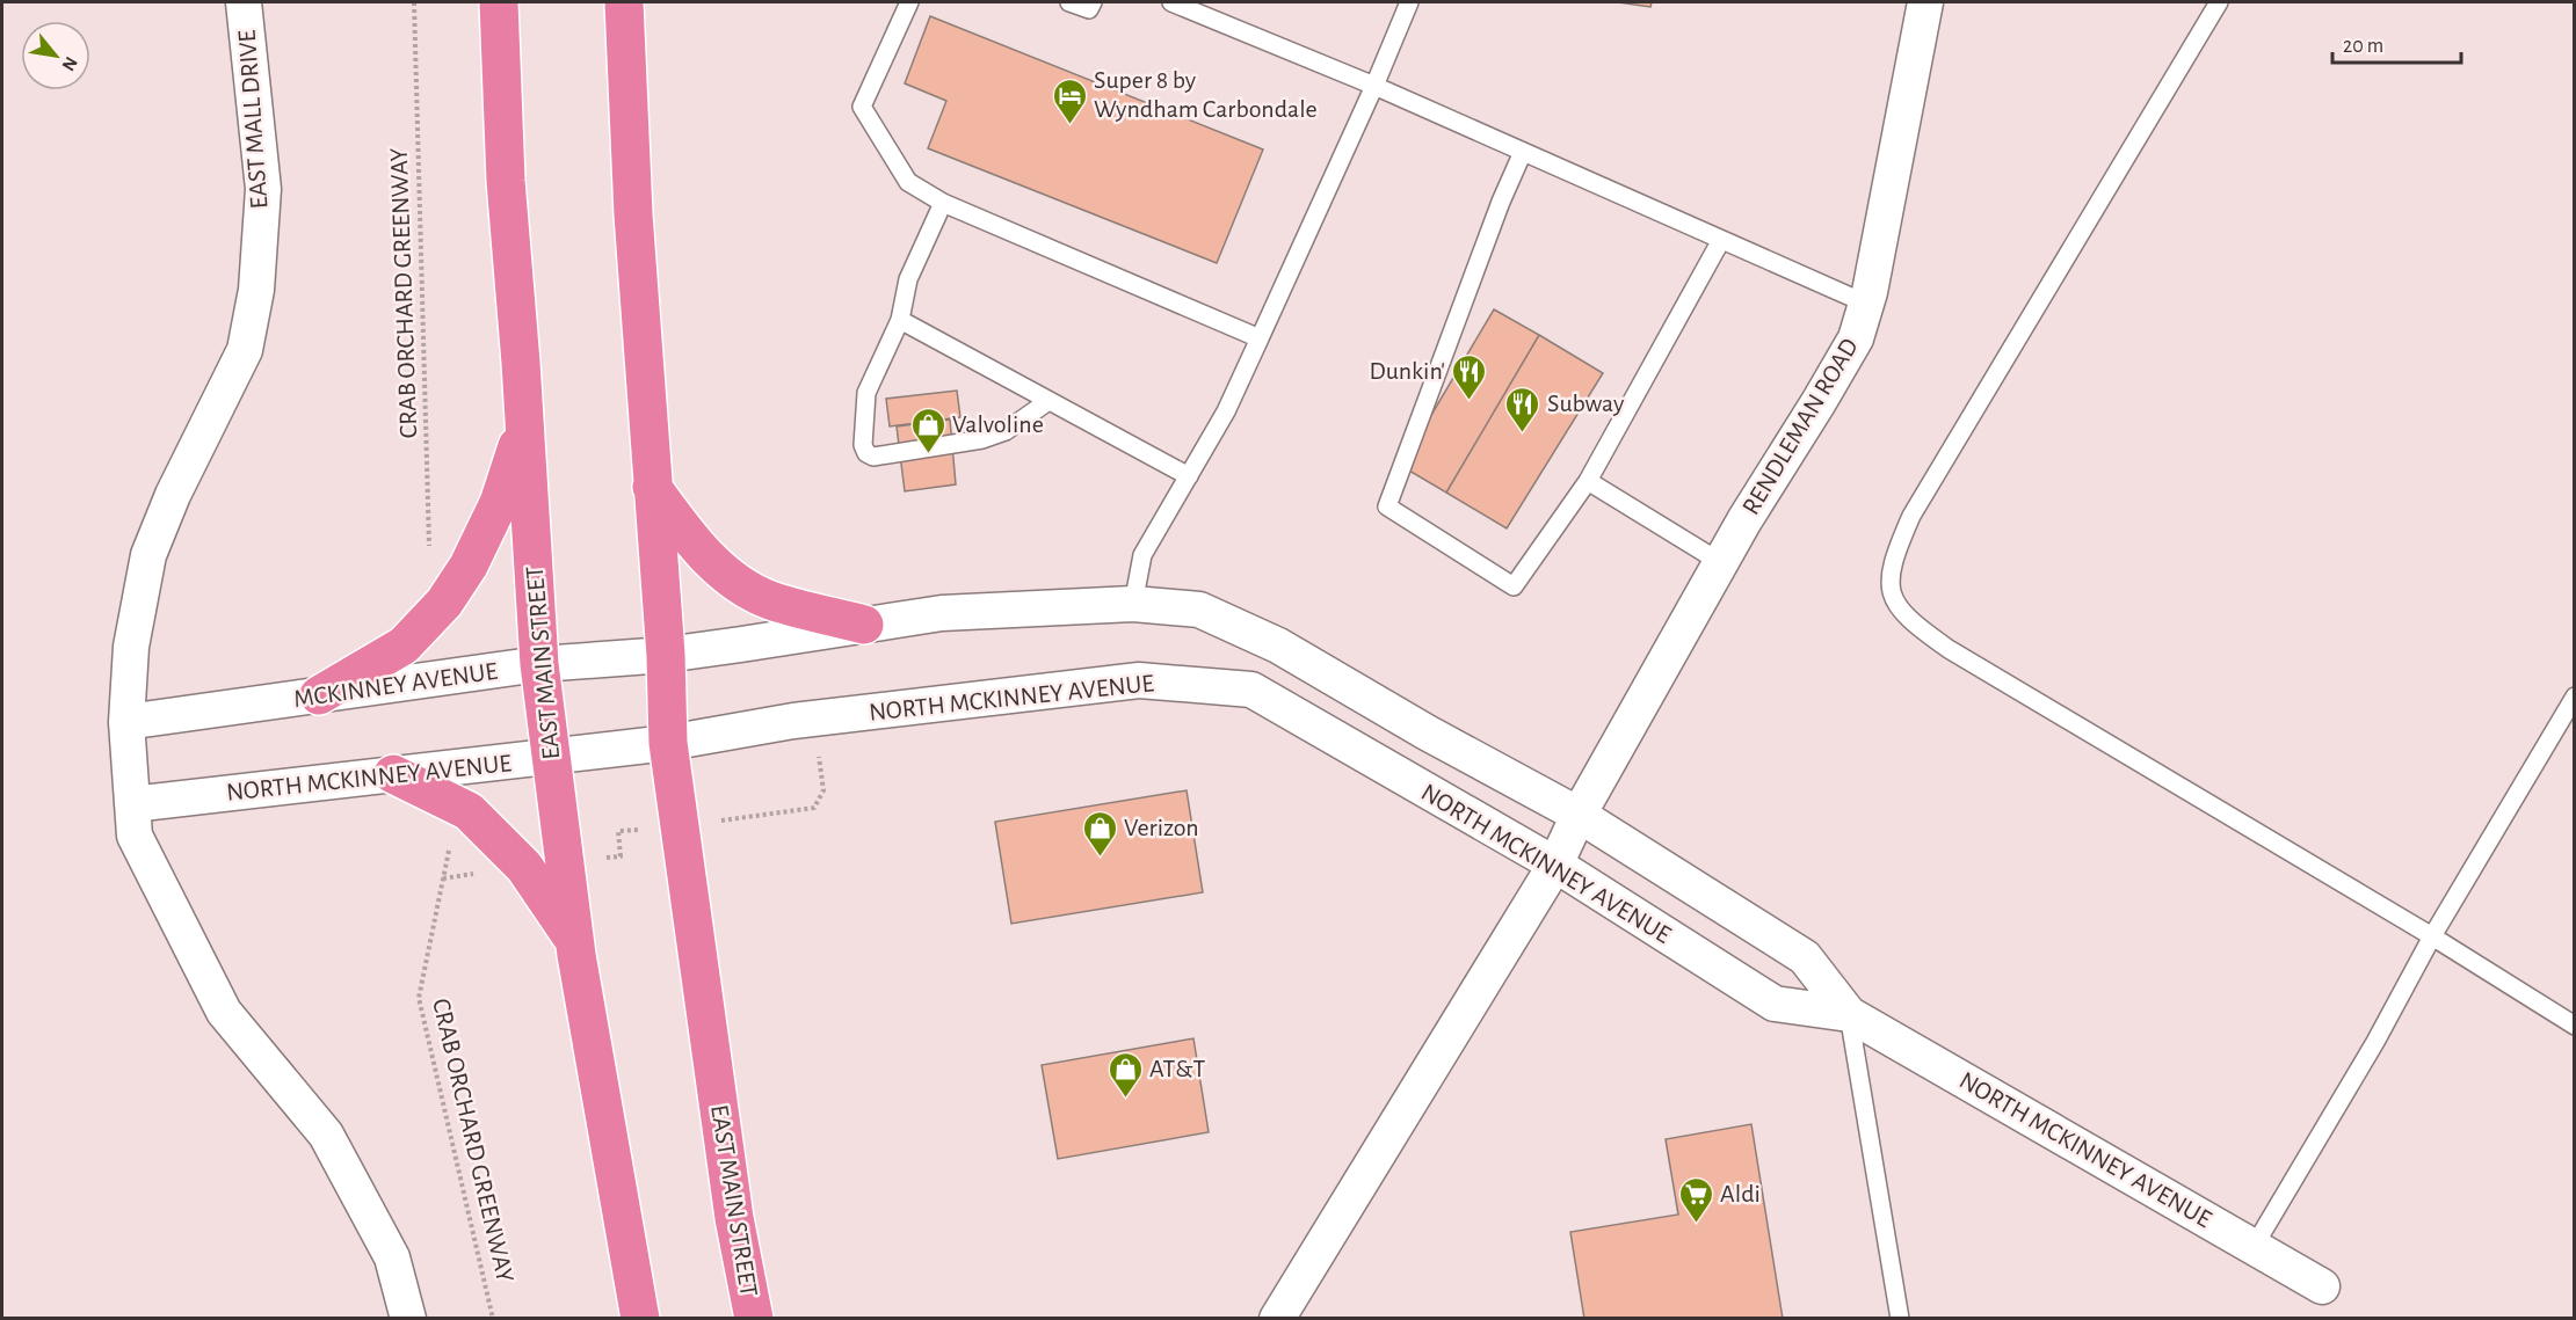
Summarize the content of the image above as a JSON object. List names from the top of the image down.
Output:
{
  "streets": {
    "highway": ["EAST MAIN STREET"],
    "street": [
      "EAST MALL DRIVE",
      "RENDLEMAN ROAD",
      "MCKINNEY AVENUE",
      "NORTH MCKINNEY AVENUE"
    ],
    "path": ["CRAB ORCHARD GREENWAY"]
  },
  "crossings": [
    ["EAST MALL DRIVE", "MCKINNEY AVENUE"],
    ["EAST MALL DRIVE", "NORTH MCKINNEY AVENUE"],
    ["RENDLEMAN ROAD", "NORTH MCKINNEY AVENUE"],
    ["EAST MAIN STREET", "MCKINNEY AVENUE"],
    ["EAST MAIN STREET", "NORTH MCKINNEY AVENUE"],
    ["MCKINNEY AVENUE", "NORTH MCKINNEY AVENUE"]
  ],
  "places": {
    "hotel": ["Super 8 by Wyndham Carbondale"],
    "restaurant": ["Dunkin'", "Subway"],
    "shop": ["Valvoline", "Verizon", "AT&T"],
    "supermarket": ["Aldi"]
  },
  "scale_bar": "20 m",
  "north": "bottom right"
}
